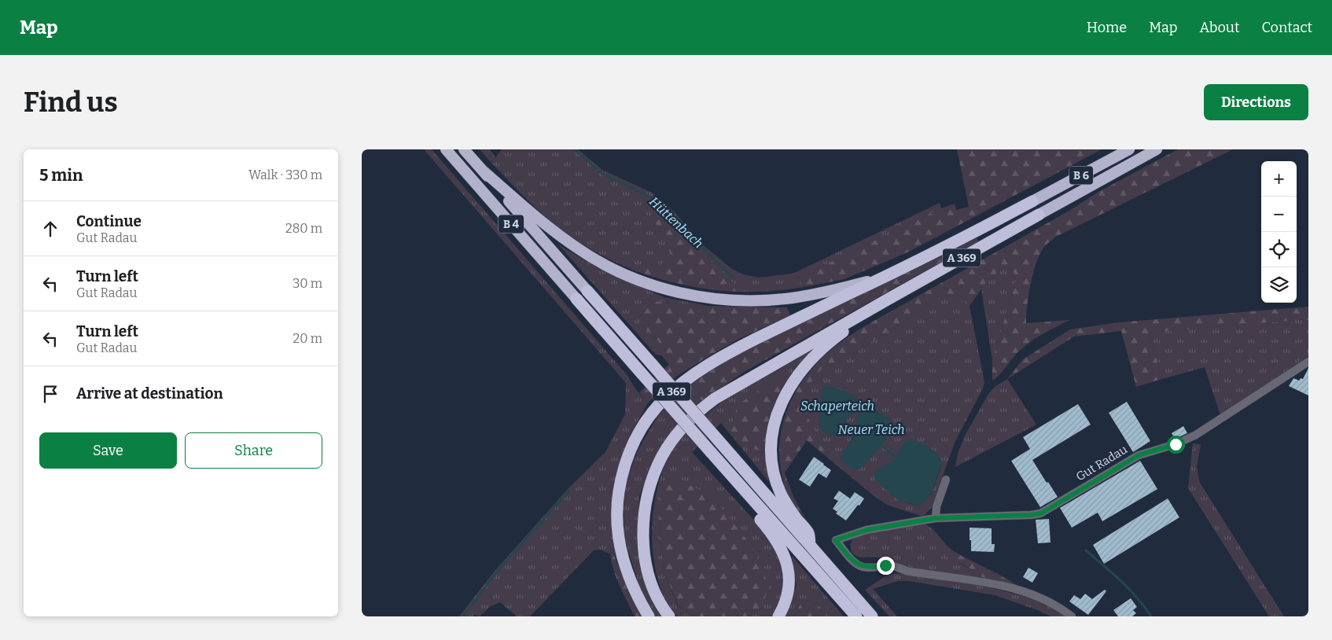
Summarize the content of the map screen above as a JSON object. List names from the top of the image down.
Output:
{
  "streets": {
    "highway": ["B 6", "B 4", "A 369"],
    "street": ["Gut Radau"]
  },
  "crossings": [
    ["B 6", "A 369"],
    ["B 4", "A 369"]
  ],
  "water": ["Hüttenbach", "Schaperteich", "Neuer Teich"],
  "page": {
    "header": "Map",
    "nav": [
      "Home",
      "Map",
      "About",
      "Contact"
    ],
    "buttons": [
      "Directions",
      ["Save", "Share"]
    ],
    "title": "Find us",
    "heading": ["5 min", "Walk · 330 m"],
    "map_buttons": ["+", "−"],
    "list": [
      ["Continue", "Gut Radau", "280 m"],
      ["Turn left", "Gut Radau", "30 m"],
      ["Turn left", "Gut Radau", "20 m"],
      "Arrive at destination"
    ]
  }
}
